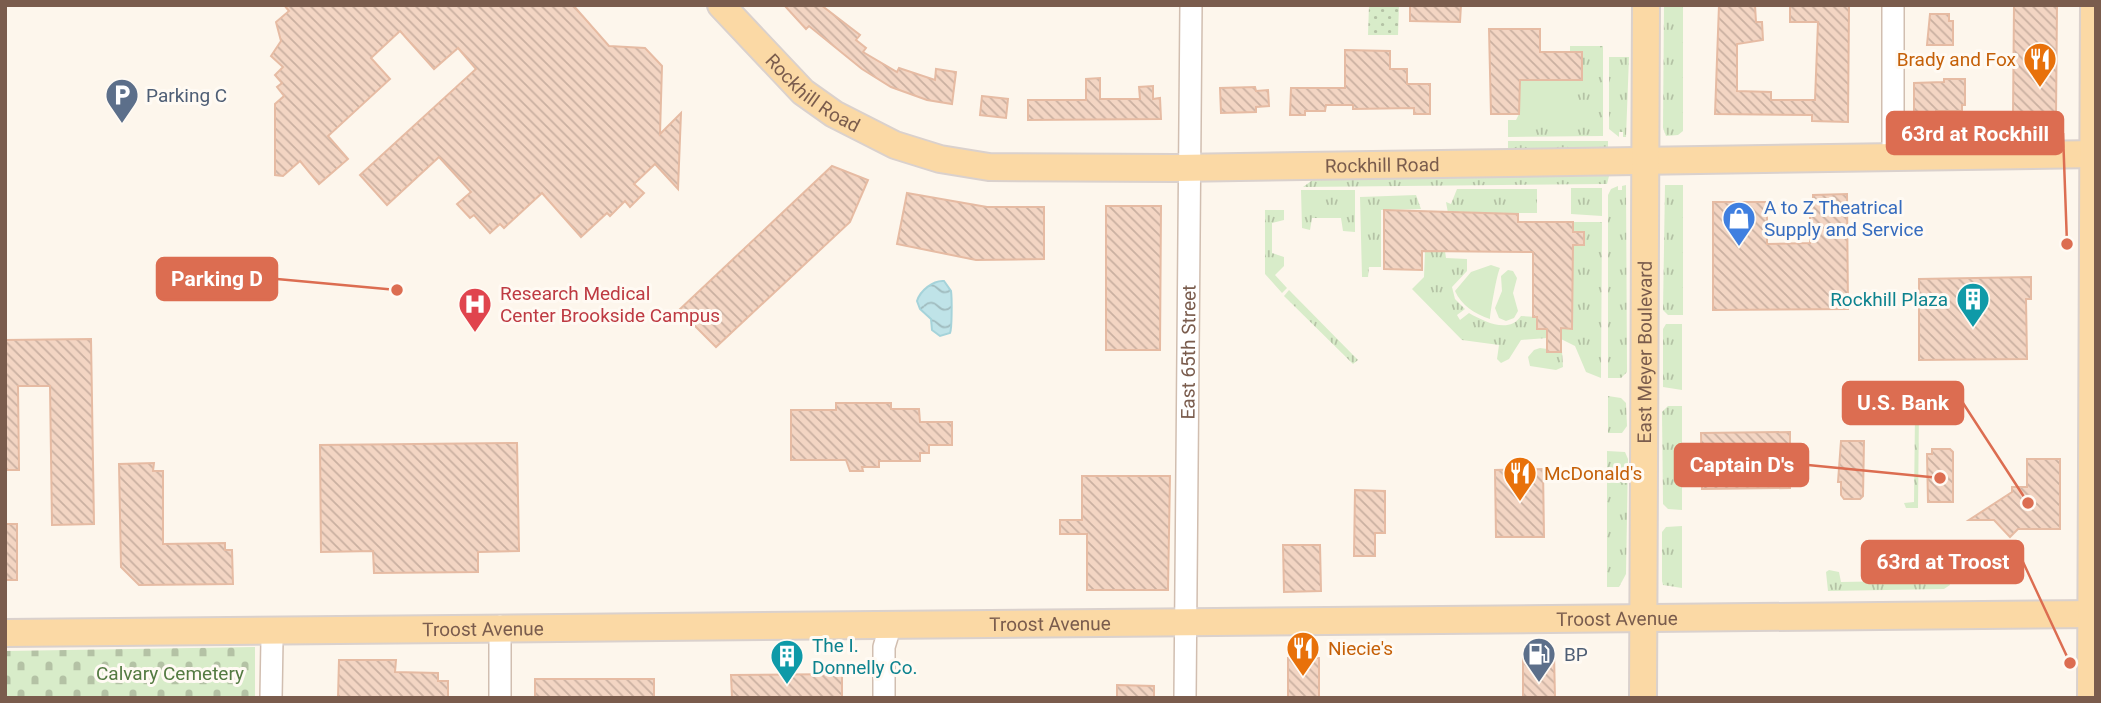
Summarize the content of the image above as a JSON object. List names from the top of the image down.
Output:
{
  "streets": {
    "main road": ["Rockhill Road", "East Meyer Boulevard", "Troost Avenue"],
    "street": ["East 65th Street"]
  },
  "crossings": [
    ["Rockhill Road", "East 65th Street"],
    ["Rockhill Road", "East Meyer Boulevard"],
    ["East 65th Street", "Troost Avenue"],
    ["East Meyer Boulevard", "Troost Avenue"]
  ],
  "parks": ["Calvary Cemetery"],
  "places": {
    "restaurant": ["Brady and Fox", "McDonald's", "Niecie's"],
    "parking": ["Parking C"],
    "other": [
      "63rd at Rockhill",
      "Parking D",
      "Captain D's",
      "U.S. Bank",
      "63rd at Troost"
    ],
    "shop": ["A to Z Theatrical Supply and Service"],
    "building": ["Rockhill Plaza", "The I. Donnelly Co."],
    "hospital": ["Research Medical Center Brookside Campus"],
    "fuel station": ["BP"]
  }
}
